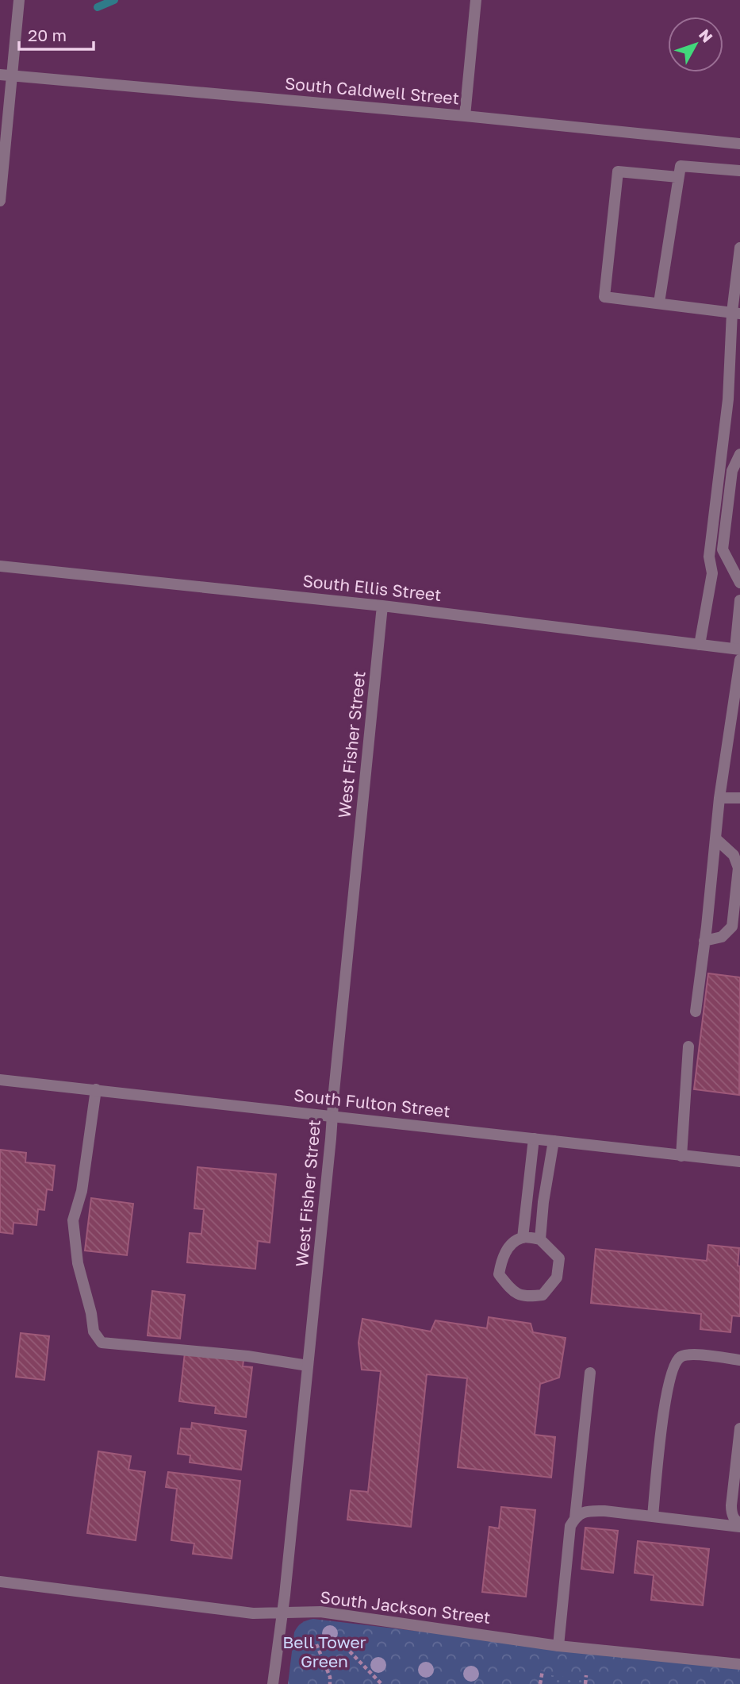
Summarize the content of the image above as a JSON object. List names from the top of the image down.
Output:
{
  "streets": {
    "street": [
      "South Caldwell Street",
      "South Ellis Street",
      "West Fisher Street",
      "South Fulton Street",
      "South Jackson Street"
    ]
  },
  "crossings": [
    ["South Ellis Street", "West Fisher Street"],
    ["West Fisher Street", "South Fulton Street"],
    ["West Fisher Street", "South Jackson Street"]
  ],
  "parks": ["Bell Tower Green"],
  "scale_bar": "20 m",
  "north": "top right"
}
